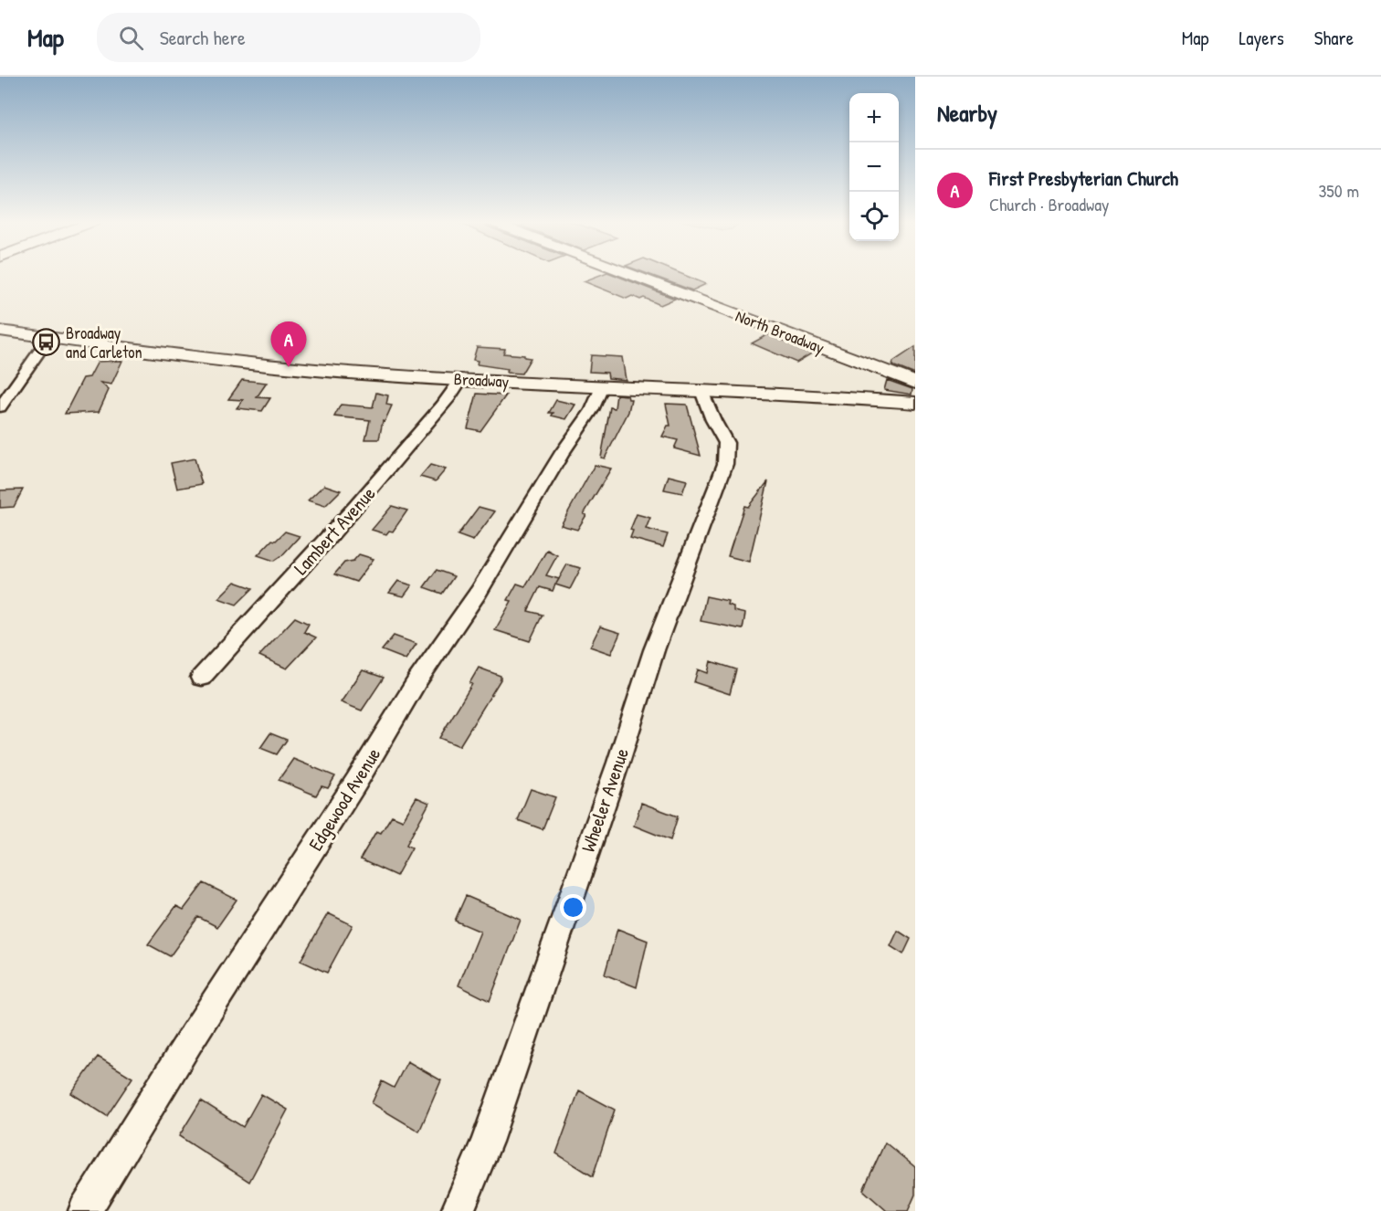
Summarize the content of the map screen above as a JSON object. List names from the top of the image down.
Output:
{
  "streets": {
    "main road": ["North Broadway", "Broadway"],
    "street": ["Lambert Avenue", "Edgewood Avenue", "Wheeler Avenue"]
  },
  "crossings": [
    ["Broadway", "Lambert Avenue"],
    ["Broadway", "Edgewood Avenue"],
    ["Broadway", "Wheeler Avenue"]
  ],
  "places": {
    "bus stop": ["Broadway and Carleton"]
  },
  "page": {
    "header": "Map",
    "search": "Search here",
    "nav": ["Map", "Layers", "Share"],
    "heading": "Nearby",
    "map_buttons": ["+", "−"],
    "list": [
      {
        "mark": "A",
        "name": "First Presbyterian Church",
        "note": "Church · Broadway",
        "value": "350 m"
      }
    ],
    "pins": "A"
  }
}
